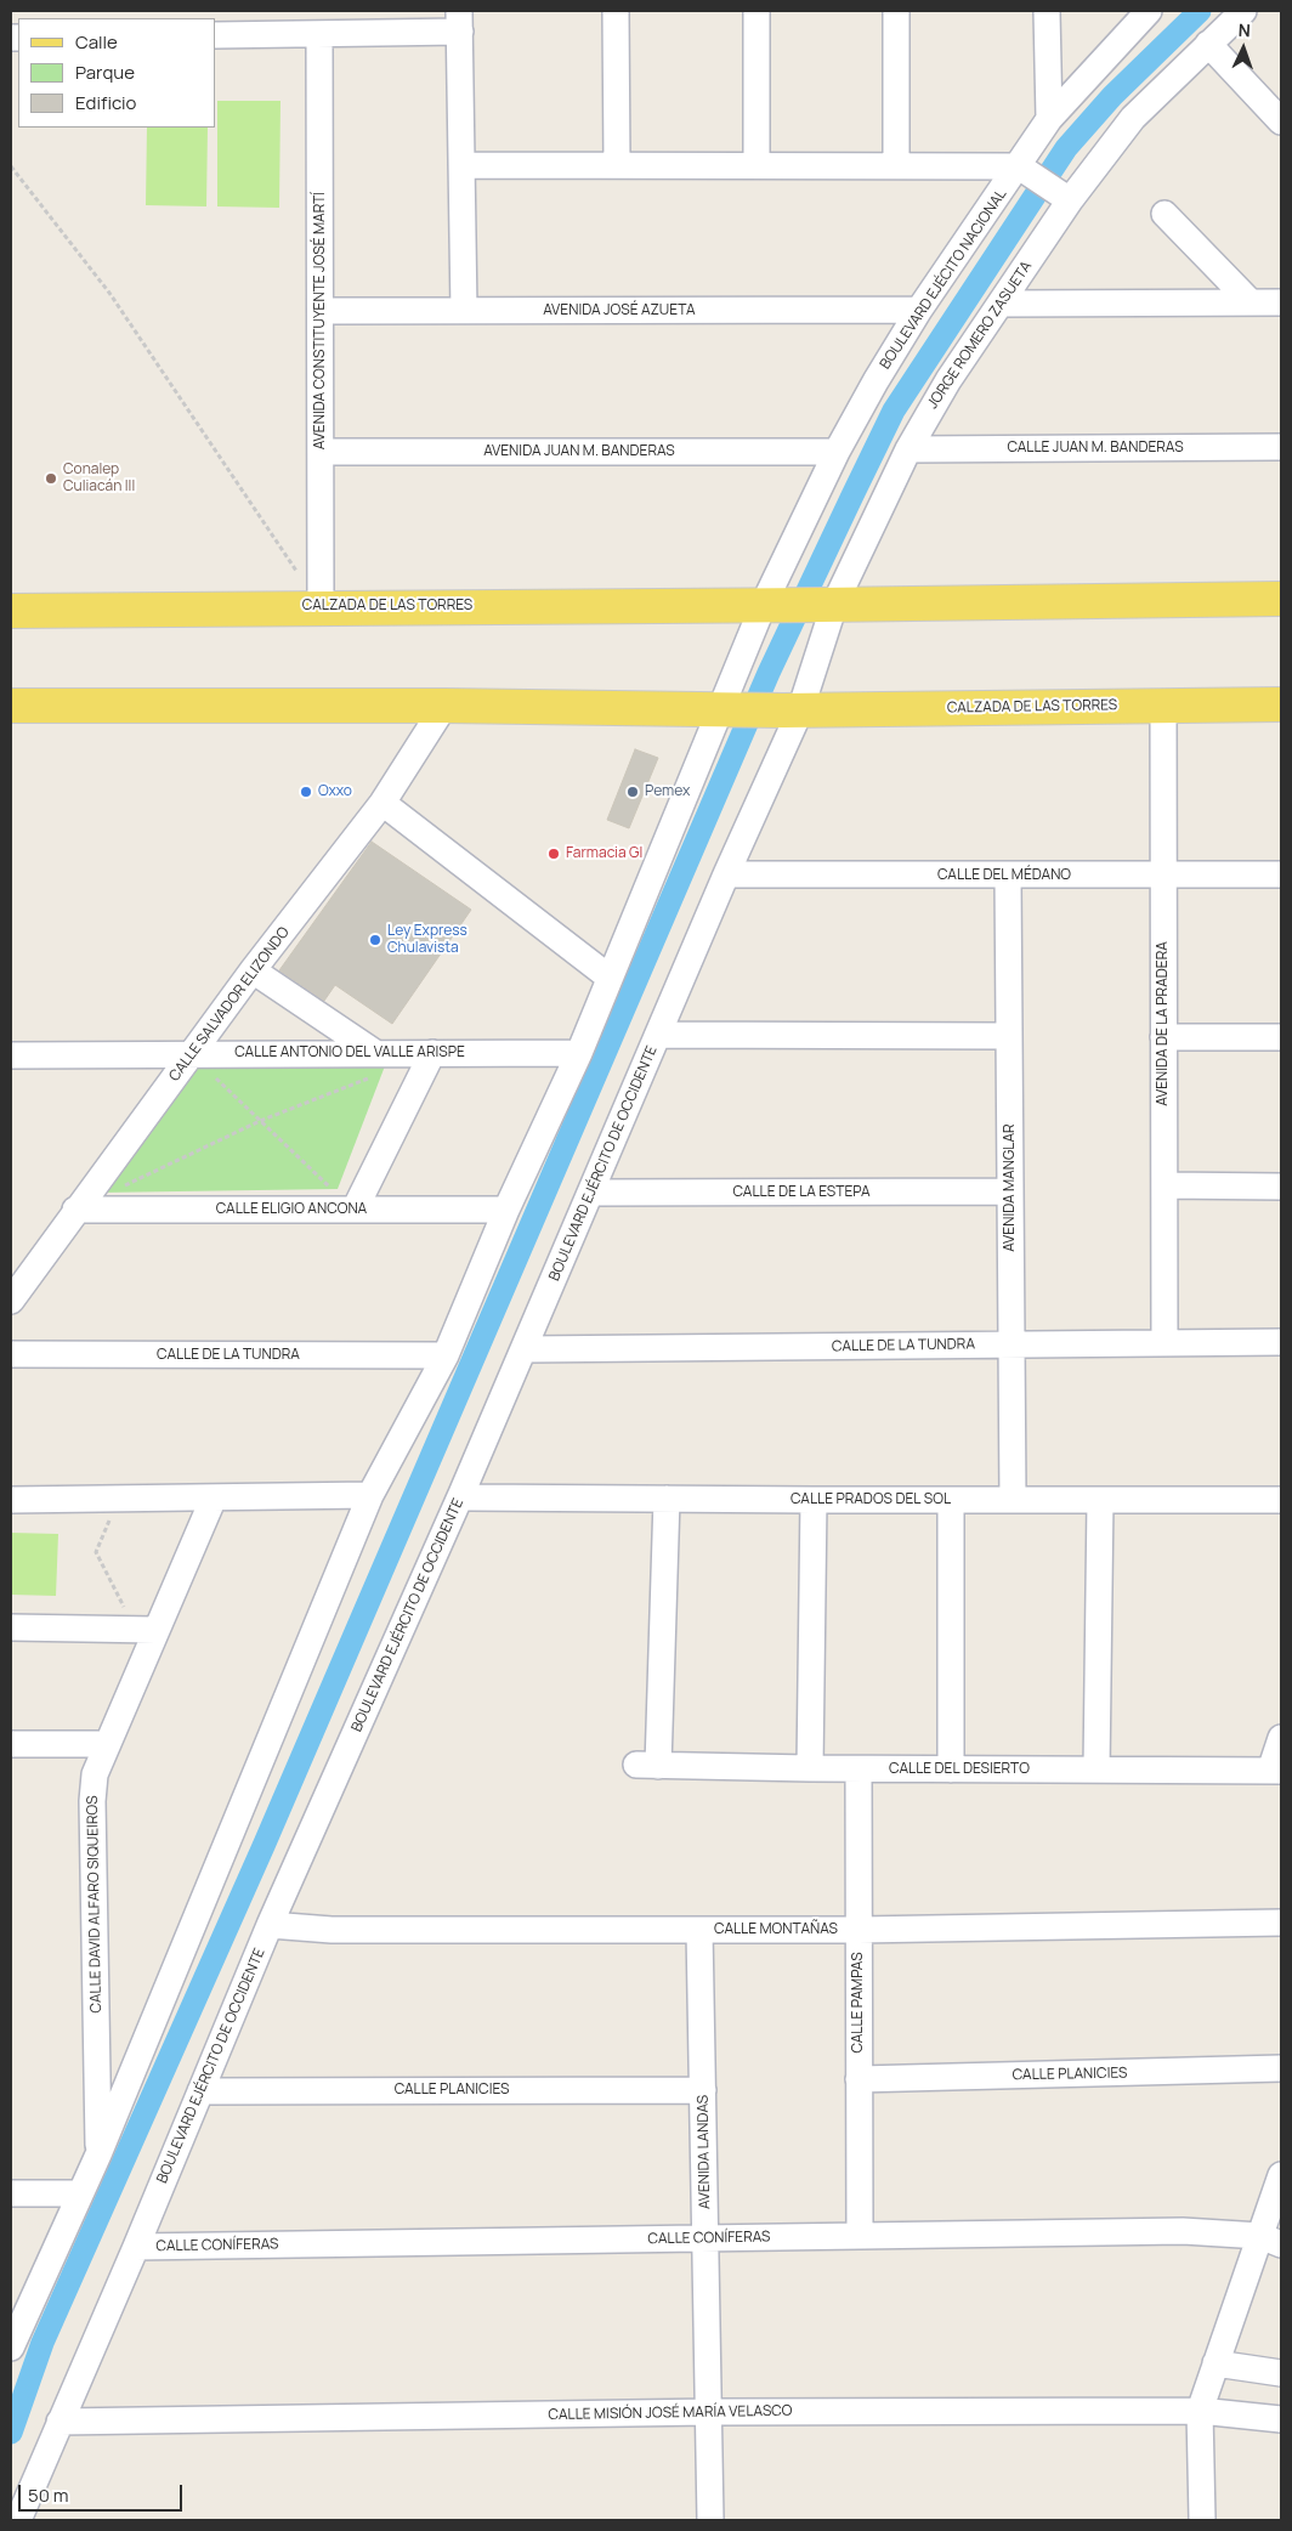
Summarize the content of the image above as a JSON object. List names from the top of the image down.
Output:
{
  "streets": {
    "main road": ["CALZADA DE LAS TORRES"],
    "street": [
      "BOULEVARD EJÉCITO NACIONAL",
      "AVENIDA JOSÉ AZUETA",
      "AVENIDA CONSTITUYENTE JOSÉ MARTÍ",
      "JORGE ROMERO ZASUETA",
      "CALLE JUAN M. BANDERAS",
      "AVENIDA JUAN M. BANDERAS",
      "CALLE DEL MÉDANO",
      "CALLE SALVADOR ELIZONDO",
      "AVENIDA DE LA PRADERA",
      "CALLE ANTONIO DEL VALLE ARISPE",
      "BOULEVARD EJÉRCITO DE OCCIDENTE",
      "AVENIDA MANGLAR",
      "CALLE DE LA ESTEPA",
      "CALLE ELIGIO ANCONA",
      "CALLE DE LA TUNDRA",
      "CALLE PRADOS DEL SOL",
      "CALLE DEL DESIERTO",
      "CALLE DAVID ALFARO SIQUEIROS",
      "CALLE MONTAÑAS",
      "CALLE PAMPAS",
      "CALLE PLANICIES",
      "AVENIDA LANDAS",
      "CALLE CONÍFERAS",
      "CALLE MISIÓN JOSÉ MARÍA VELASCO"
    ]
  },
  "crossings": [
    ["BOULEVARD EJÉCITO NACIONAL", "AVENIDA JOSÉ AZUETA"],
    ["BOULEVARD EJÉCITO NACIONAL", "JORGE ROMERO ZASUETA"],
    ["BOULEVARD EJÉCITO NACIONAL", "AVENIDA JUAN M. BANDERAS"],
    ["BOULEVARD EJÉCITO NACIONAL", "CALZADA DE LAS TORRES"],
    ["AVENIDA JOSÉ AZUETA", "AVENIDA CONSTITUYENTE JOSÉ MARTÍ"],
    ["AVENIDA CONSTITUYENTE JOSÉ MARTÍ", "AVENIDA JUAN M. BANDERAS"],
    ["AVENIDA CONSTITUYENTE JOSÉ MARTÍ", "CALZADA DE LAS TORRES"],
    ["JORGE ROMERO ZASUETA", "CALLE JUAN M. BANDERAS"],
    ["JORGE ROMERO ZASUETA", "CALZADA DE LAS TORRES"],
    ["JORGE ROMERO ZASUETA", "BOULEVARD EJÉRCITO DE OCCIDENTE"],
    ["CALZADA DE LAS TORRES", "AVENIDA DE LA PRADERA"],
    ["CALZADA DE LAS TORRES", "BOULEVARD EJÉRCITO DE OCCIDENTE"],
    ["CALLE DEL MÉDANO", "AVENIDA DE LA PRADERA"],
    ["CALLE DEL MÉDANO", "BOULEVARD EJÉRCITO DE OCCIDENTE"],
    ["CALLE DEL MÉDANO", "AVENIDA MANGLAR"],
    ["CALLE SALVADOR ELIZONDO", "CALLE ANTONIO DEL VALLE ARISPE"],
    ["CALLE SALVADOR ELIZONDO", "CALLE ELIGIO ANCONA"],
    ["AVENIDA DE LA PRADERA", "CALLE DE LA TUNDRA"],
    ["BOULEVARD EJÉRCITO DE OCCIDENTE", "CALLE DE LA ESTEPA"],
    ["BOULEVARD EJÉRCITO DE OCCIDENTE", "CALLE DE LA TUNDRA"],
    ["BOULEVARD EJÉRCITO DE OCCIDENTE", "CALLE PRADOS DEL SOL"],
    ["BOULEVARD EJÉRCITO DE OCCIDENTE", "CALLE MONTAÑAS"],
    ["BOULEVARD EJÉRCITO DE OCCIDENTE", "CALLE PLANICIES"],
    ["BOULEVARD EJÉRCITO DE OCCIDENTE", "CALLE CONÍFERAS"],
    ["BOULEVARD EJÉRCITO DE OCCIDENTE", "CALLE MISIÓN JOSÉ MARÍA VELASCO"],
    ["AVENIDA MANGLAR", "CALLE DE LA ESTEPA"],
    ["AVENIDA MANGLAR", "CALLE DE LA TUNDRA"],
    ["AVENIDA MANGLAR", "CALLE PRADOS DEL SOL"],
    ["CALLE PRADOS DEL SOL", "CALLE DEL DESIERTO"],
    ["CALLE DEL DESIERTO", "CALLE PAMPAS"],
    ["CALLE MONTAÑAS", "CALLE PAMPAS"],
    ["CALLE MONTAÑAS", "AVENIDA LANDAS"],
    ["CALLE PAMPAS", "CALLE PLANICIES"],
    ["CALLE PAMPAS", "CALLE CONÍFERAS"],
    ["CALLE PLANICIES", "AVENIDA LANDAS"],
    ["AVENIDA LANDAS", "CALLE CONÍFERAS"],
    ["AVENIDA LANDAS", "CALLE MISIÓN JOSÉ MARÍA VELASCO"]
  ],
  "places": [
    "Conalep Culiacán III",
    "Oxxo",
    "Pemex",
    "Farmacia GI",
    "Ley Express Chulavista"
  ],
  "legend": ["Calle", "Parque", "Edificio"],
  "scale_bar": "50 m",
  "north": "top"
}
